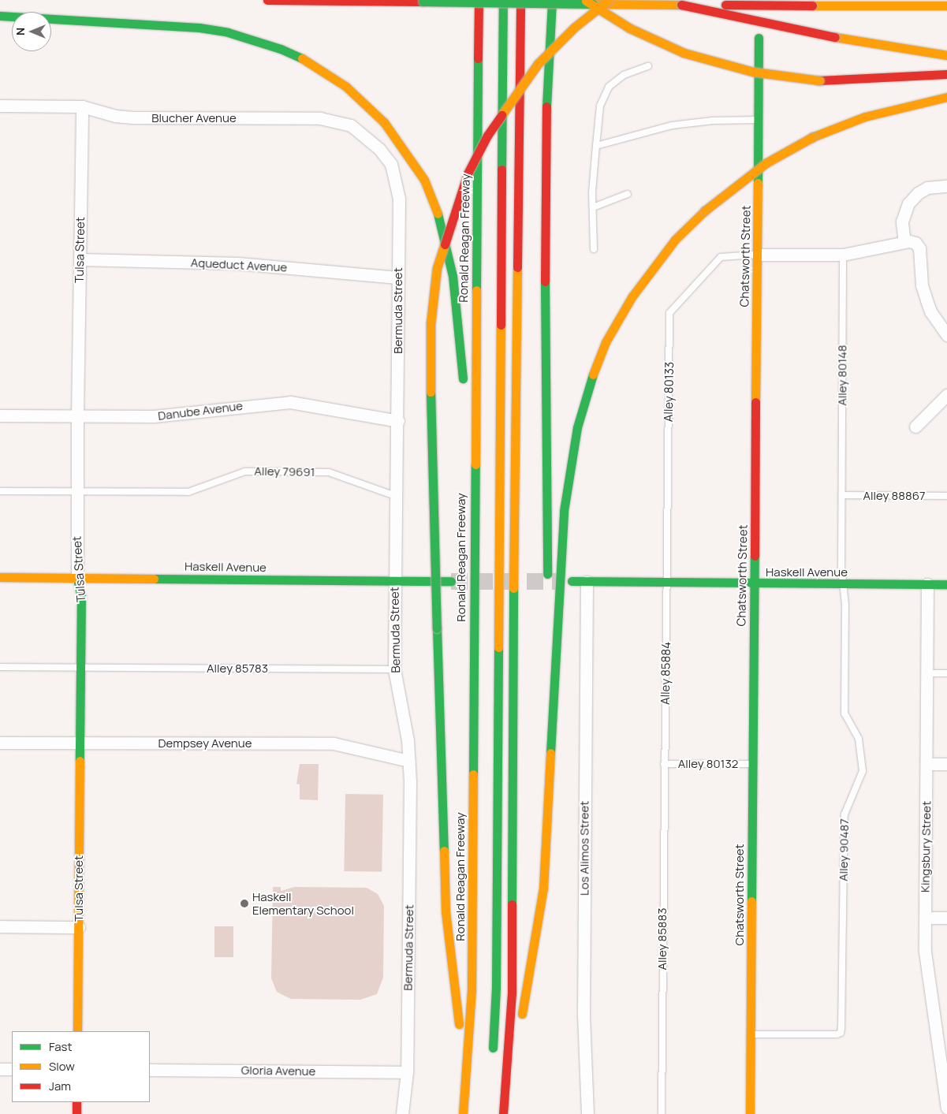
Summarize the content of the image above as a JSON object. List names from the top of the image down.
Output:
{
  "streets": {
    "main road": [
      "Ronald Reagan Freeway",
      "Tulsa Street",
      "Chatsworth Street",
      "Haskell Avenue"
    ],
    "street": [
      "Blucher Avenue",
      "Aqueduct Avenue",
      "Bermuda Street",
      "Danube Avenue",
      "Dempsey Avenue",
      "Kingsbury Street",
      "Los Alimos Street",
      "Gloria Avenue"
    ],
    "lane": [
      "Alley 80148",
      "Alley 80133",
      "Alley 79691",
      "Alley 88867",
      "Alley 85783",
      "Alley 85884",
      "Alley 80132",
      "Alley 90487",
      "Alley 85883"
    ]
  },
  "crossings": [
    ["Blucher Avenue", "Tulsa Street"],
    ["Blucher Avenue", "Bermuda Street"],
    ["Tulsa Street", "Aqueduct Avenue"],
    ["Tulsa Street", "Danube Avenue"],
    ["Tulsa Street", "Alley 79691"],
    ["Tulsa Street", "Haskell Avenue"],
    ["Tulsa Street", "Alley 85783"],
    ["Tulsa Street", "Dempsey Avenue"],
    ["Chatsworth Street", "Alley 80133"],
    ["Chatsworth Street", "Haskell Avenue"],
    ["Chatsworth Street", "Alley 80132"],
    ["Chatsworth Street", "Alley 90487"],
    ["Aqueduct Avenue", "Bermuda Street"],
    ["Bermuda Street", "Danube Avenue"],
    ["Bermuda Street", "Alley 79691"],
    ["Bermuda Street", "Haskell Avenue"],
    ["Bermuda Street", "Alley 85783"],
    ["Bermuda Street", "Dempsey Avenue"],
    ["Bermuda Street", "Gloria Avenue"],
    ["Alley 80148", "Alley 88867"],
    ["Alley 80148", "Haskell Avenue"],
    ["Alley 80148", "Alley 90487"],
    ["Alley 80133", "Haskell Avenue"],
    ["Alley 80133", "Alley 85884"],
    ["Haskell Avenue", "Alley 85884"],
    ["Haskell Avenue", "Kingsbury Street"],
    ["Haskell Avenue", "Los Alimos Street"],
    ["Haskell Avenue", "Alley 90487"],
    ["Alley 85884", "Alley 80132"],
    ["Alley 85884", "Alley 85883"],
    ["Alley 80132", "Alley 85883"]
  ],
  "places": ["Haskell Elementary School"],
  "legend": ["Fast", "Slow", "Jam"],
  "north": "left"
}
